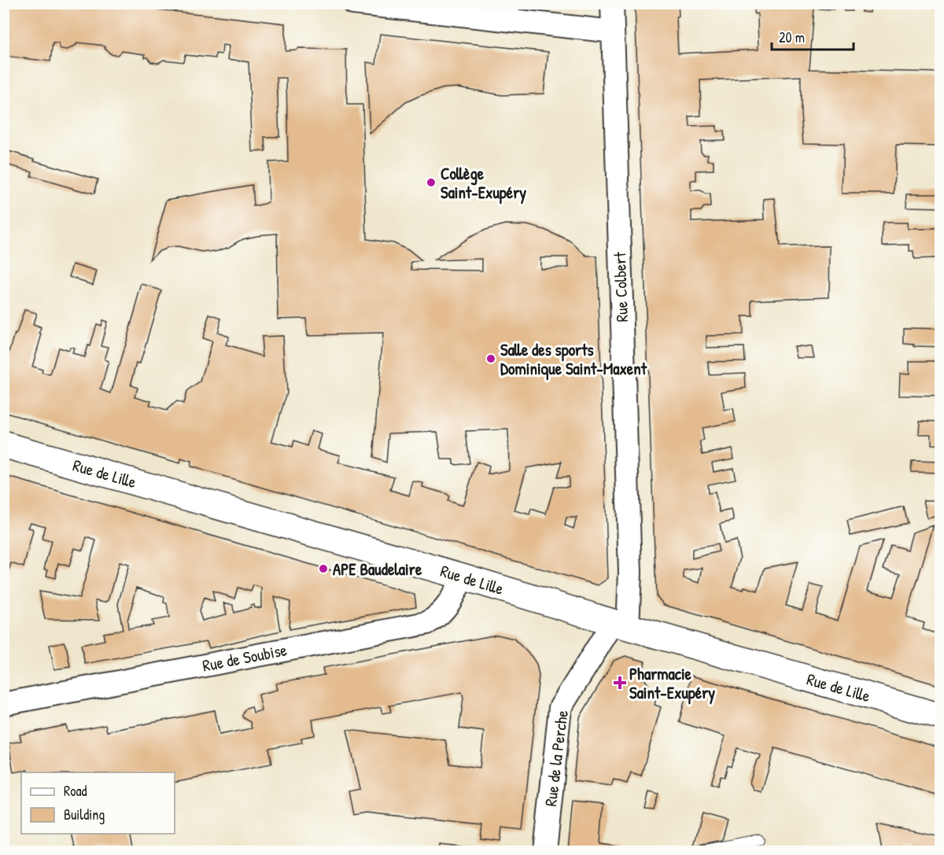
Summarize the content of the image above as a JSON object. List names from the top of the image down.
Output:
{
  "streets": {
    "street": [
      "Rue Colbert",
      "Rue de Lille",
      "Rue de Soubise",
      "Rue de la Perche"
    ]
  },
  "crossings": [
    ["Rue Colbert", "Rue de Lille"],
    ["Rue Colbert", "Rue de la Perche"],
    ["Rue de Lille", "Rue de Soubise"],
    ["Rue de Lille", "Rue de la Perche"]
  ],
  "places": {
    "other": ["Collège Saint-Exupéry", "Salle des sports Dominique Saint-Maxent", "APE Baudelaire"],
    "health": ["Pharmacie Saint-Exupéry"]
  },
  "legend": ["Road", "Building"],
  "scale_bar": "20 m"
}
